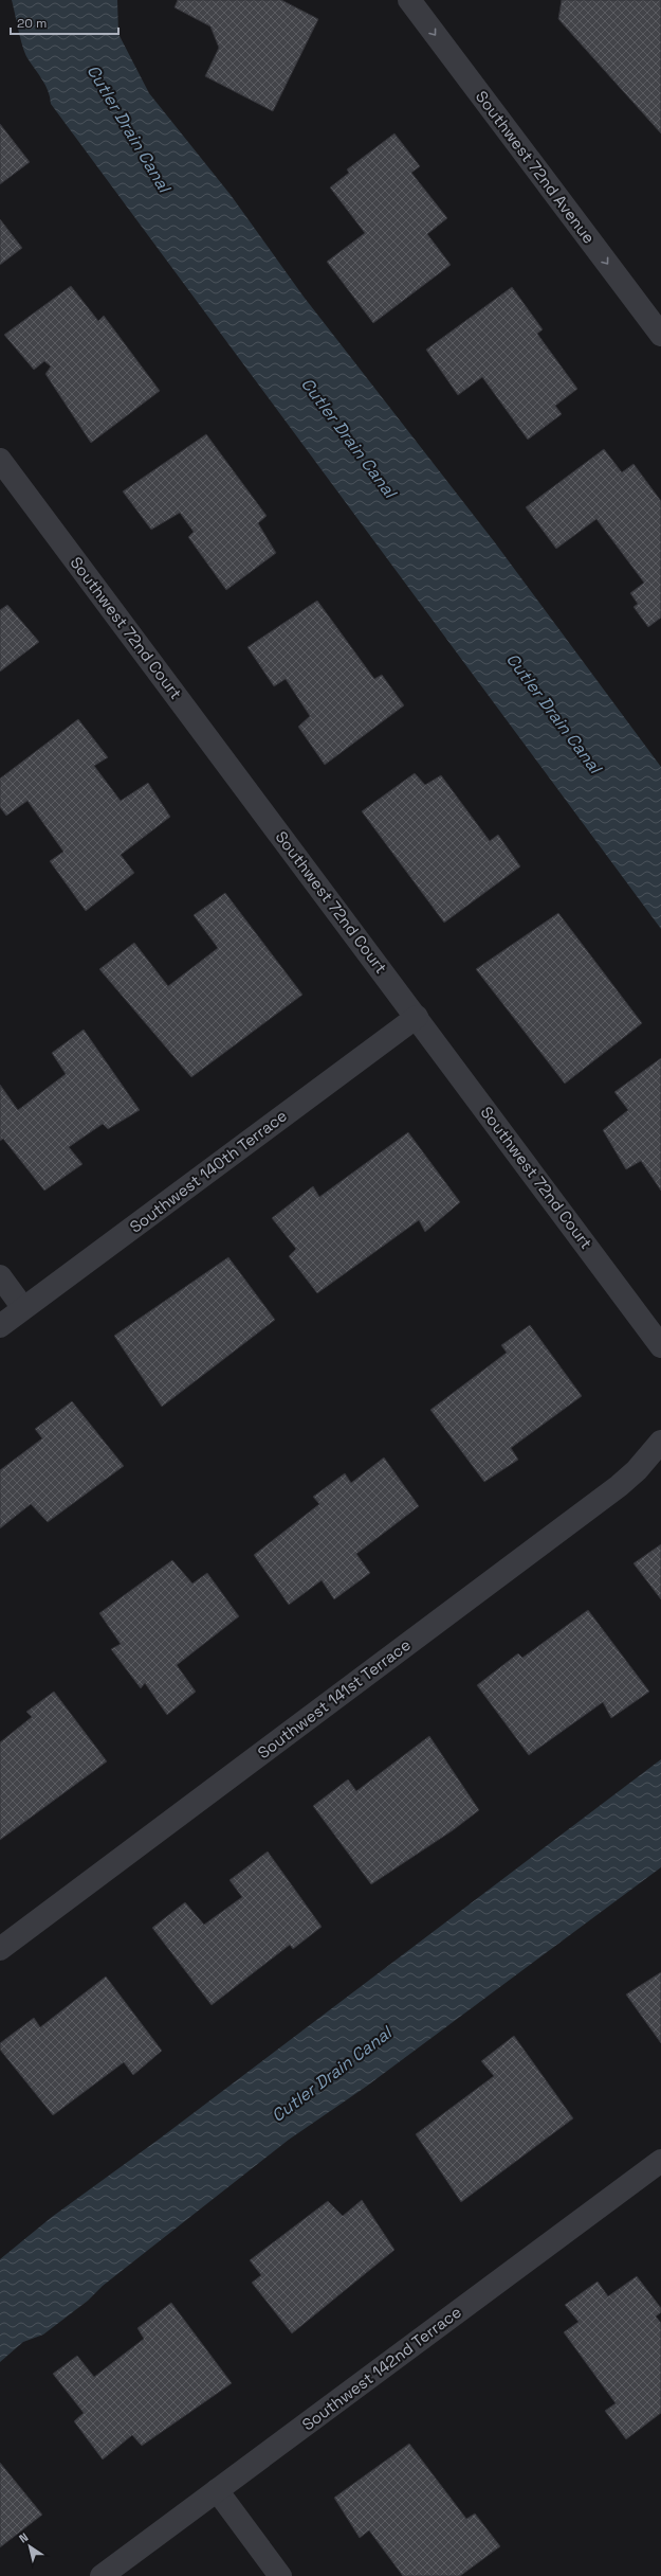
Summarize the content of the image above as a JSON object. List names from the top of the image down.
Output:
{
  "streets": {
    "street": [
      "Southwest 72nd Avenue",
      "Southwest 72nd Court",
      "Southwest 140th Terrace",
      "Southwest 141st Terrace",
      "Southwest 142nd Terrace"
    ]
  },
  "crossings": [
    ["Southwest 72nd Court", "Southwest 140th Terrace"]
  ],
  "one_way": ["Southwest 72nd Avenue"],
  "water": ["Cutler Drain Canal"],
  "scale_bar": "20 m",
  "north": "top left"
}
